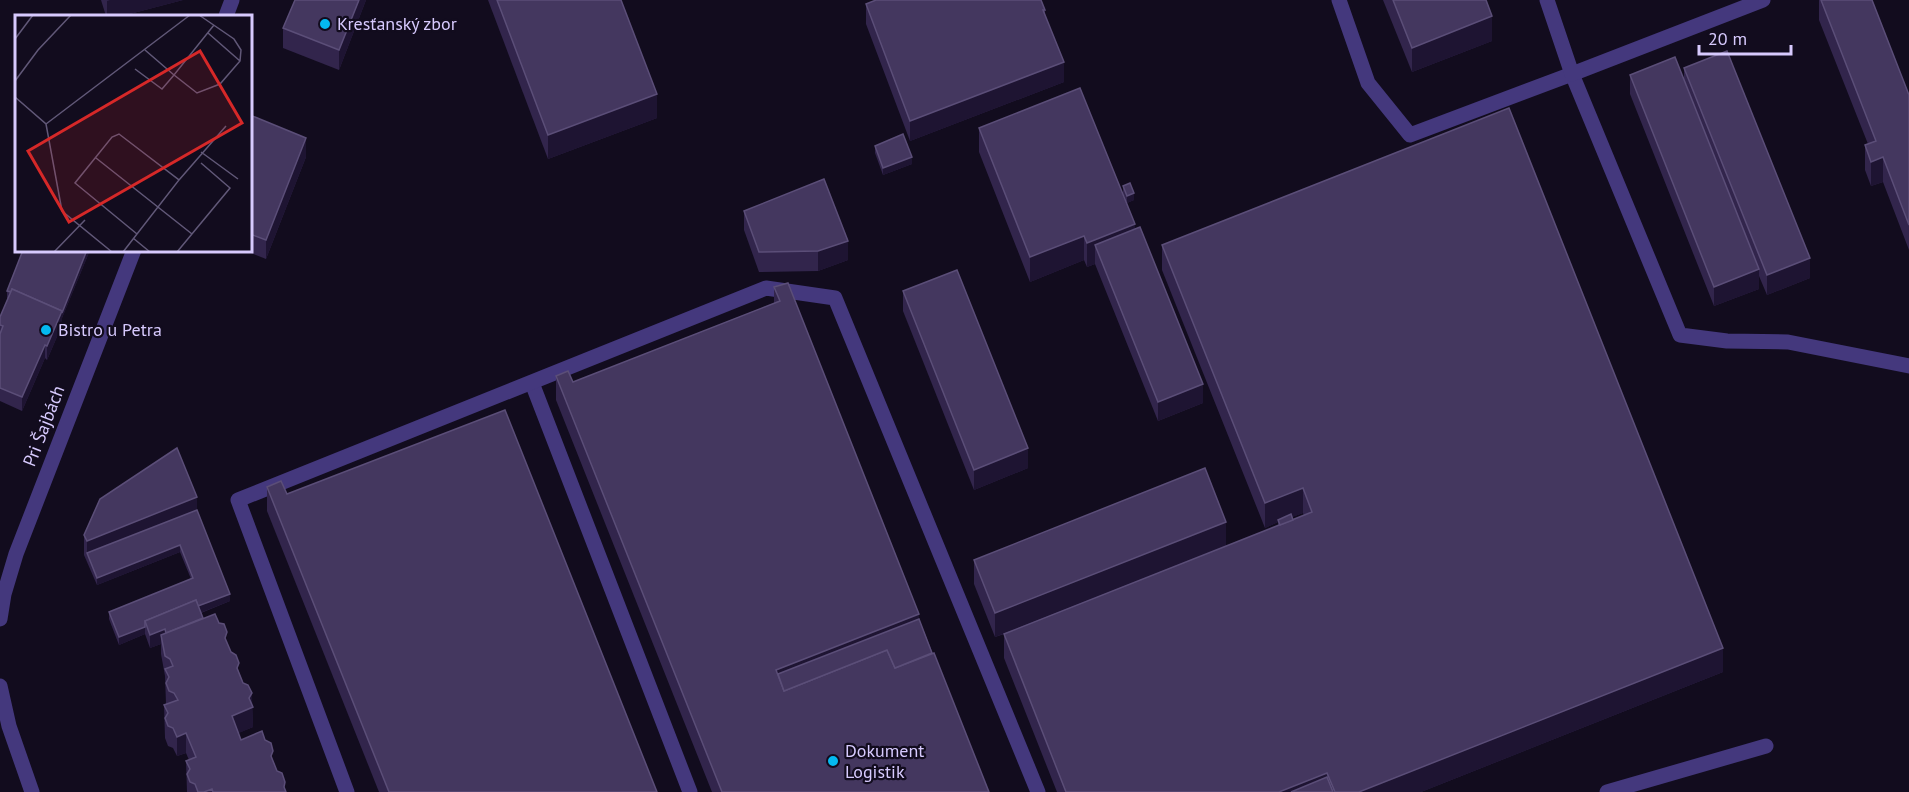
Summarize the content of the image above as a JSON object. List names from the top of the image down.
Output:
{
  "streets": {
    "street": ["Pri Šajbách"]
  },
  "places": ["Kresťanský zbor", "Bistro u Petra", "Dokument Logistik"],
  "scale_bar": "20 m"
}
